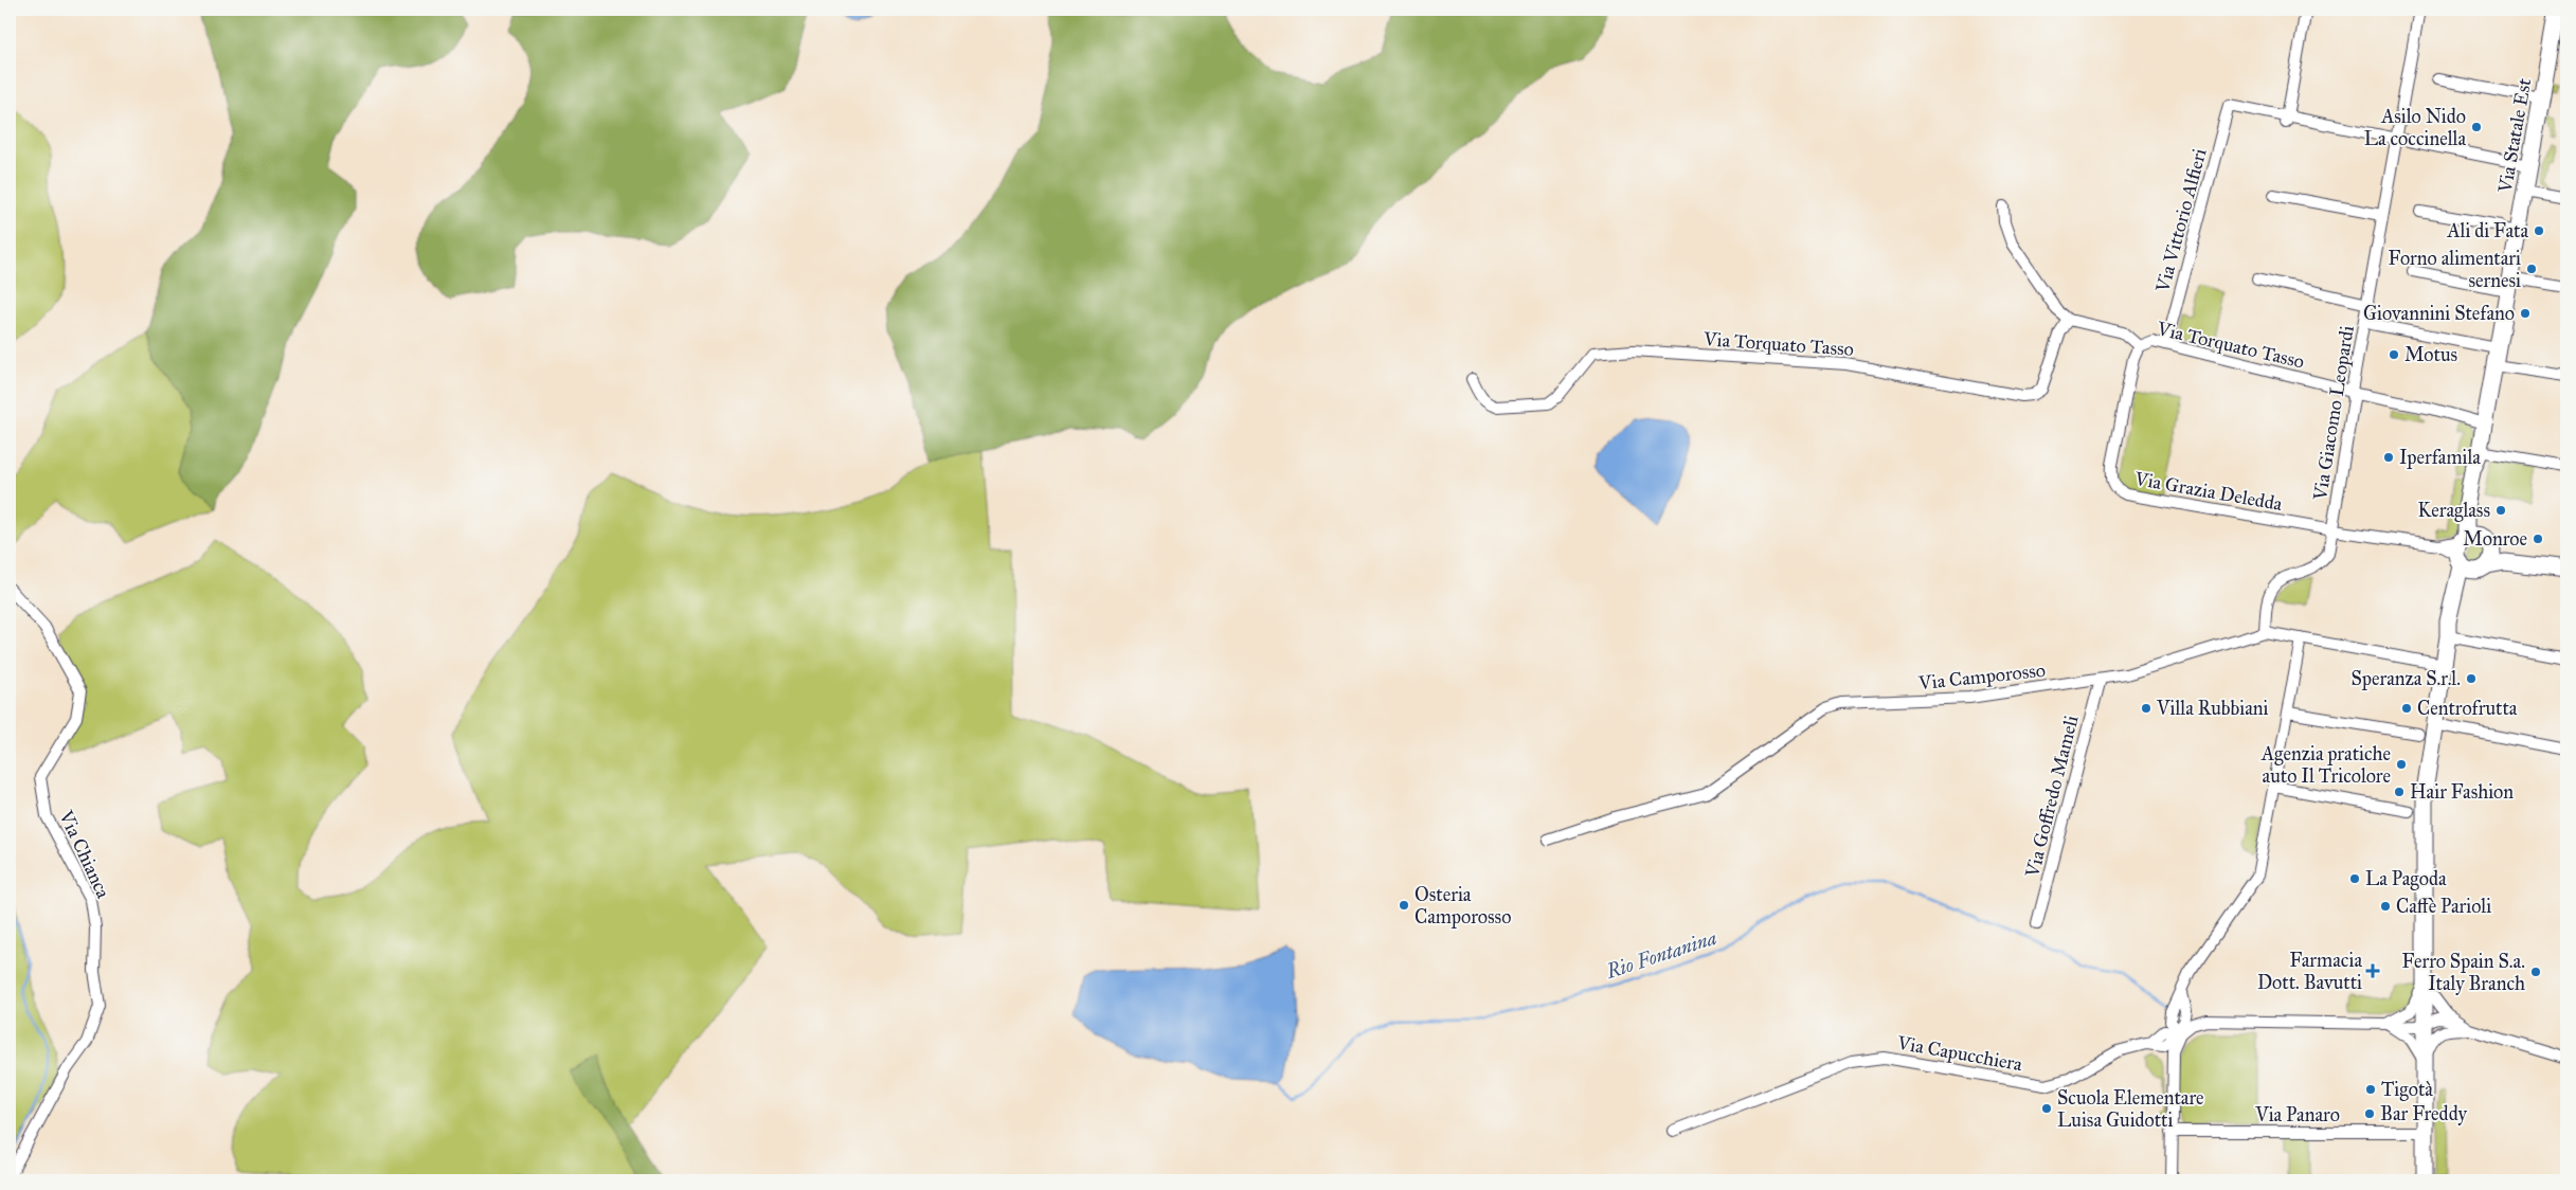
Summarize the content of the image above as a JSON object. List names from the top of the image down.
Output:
{
  "streets": {
    "street": [
      "Via Statale Est",
      "Via Vittorio Alfieri",
      "Via Torquato Tasso",
      "Via Giacomo Leopardi",
      "Via Grazia Deledda",
      "Via Camporosso",
      "Via Goffredo Mameli",
      "Via Chianca",
      "Via Capucchiera",
      "Via Panaro"
    ]
  },
  "crossings": [
    ["Via Statale Est", "Via Torquato Tasso"],
    ["Via Statale Est", "Via Grazia Deledda"],
    ["Via Statale Est", "Via Camporosso"],
    ["Via Statale Est", "Via Panaro"],
    ["Via Vittorio Alfieri", "Via Torquato Tasso"],
    ["Via Torquato Tasso", "Via Giacomo Leopardi"],
    ["Via Torquato Tasso", "Via Grazia Deledda"],
    ["Via Giacomo Leopardi", "Via Grazia Deledda"],
    ["Via Giacomo Leopardi", "Via Camporosso"],
    ["Via Camporosso", "Via Goffredo Mameli"]
  ],
  "water": ["Rio Fontanina"],
  "places": {
    "other": [
      "Asilo Nido La coccinella",
      "Ali di Fata",
      "Forno alimentari sernesi",
      "Giovannini Stefano",
      "Motus",
      "Iperfamila",
      "Keraglass",
      "Monroe",
      "Speranza S.r.l.",
      "Villa Rubbiani",
      "Centrofrutta",
      "Agenzia pratiche auto Il Tricolore",
      "Hair Fashion",
      "La Pagoda",
      "Osteria Camporosso",
      "Caffè Parioli",
      "Ferro Spain S.a. Italy Branch",
      "Tigotà",
      "Scuola Elementare Luisa Guidotti",
      "Bar Freddy"
    ],
    "health": ["Farmacia Dott. Bavutti"]
  }
}
